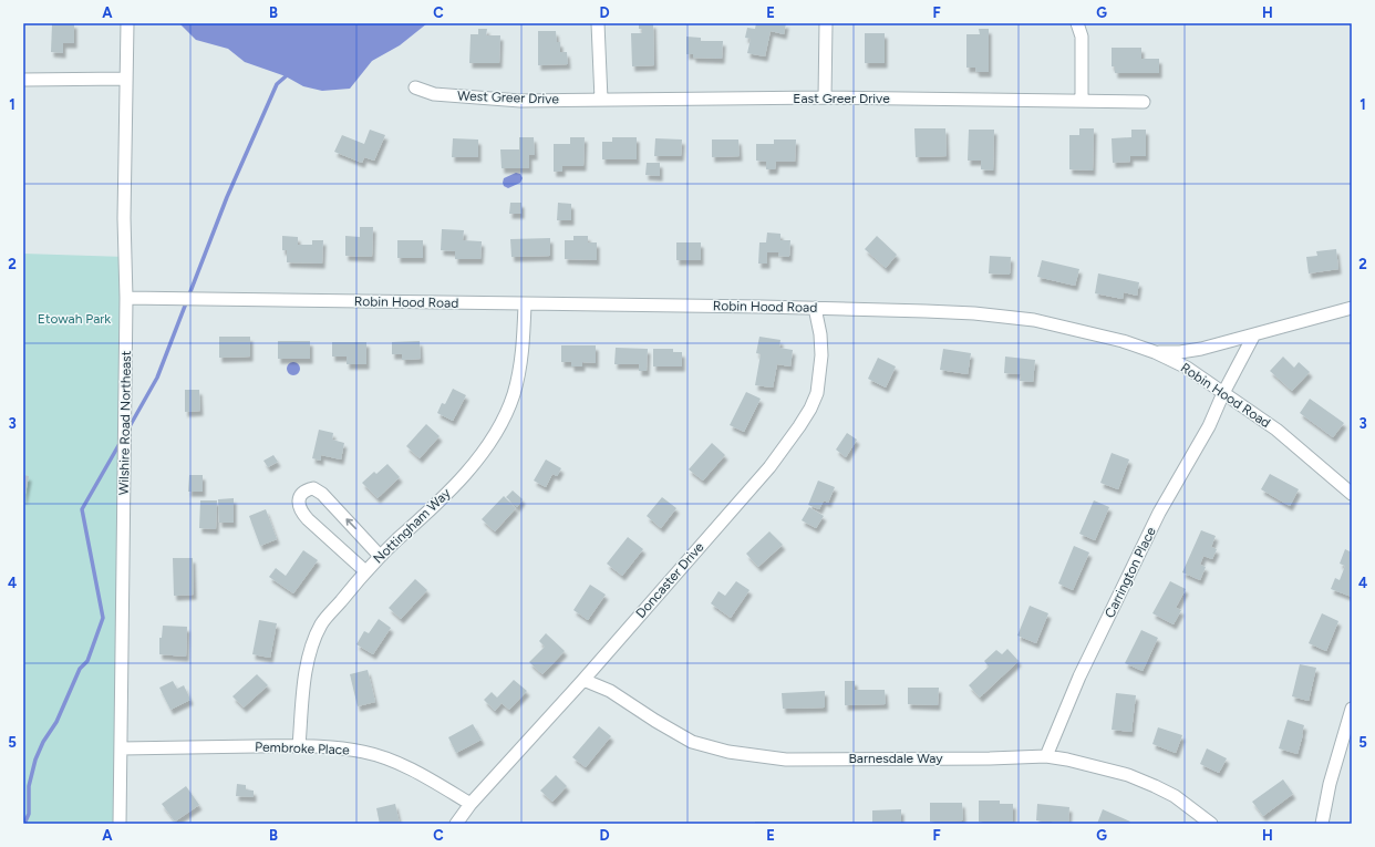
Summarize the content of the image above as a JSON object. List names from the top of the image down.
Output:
{
  "streets": {
    "street": [
      "West Greer Drive",
      "East Greer Drive",
      "Robin Hood Road",
      "Wilshire Road Northeast",
      "Nottingham Way",
      "Carrington Place",
      "Doncaster Drive",
      "Pembroke Place",
      "Barnesdale Way"
    ]
  },
  "crossings": [
    ["West Greer Drive", "East Greer Drive"],
    ["Robin Hood Road", "Wilshire Road Northeast"],
    ["Robin Hood Road", "Nottingham Way"],
    ["Robin Hood Road", "Carrington Place"],
    ["Robin Hood Road", "Doncaster Drive"],
    ["Wilshire Road Northeast", "Pembroke Place"],
    ["Nottingham Way", "Pembroke Place"],
    ["Carrington Place", "Barnesdale Way"],
    ["Doncaster Drive", "Pembroke Place"],
    ["Doncaster Drive", "Barnesdale Way"]
  ],
  "parks": ["Etowah Park"],
  "grid": {
    "columns": [
      "A",
      "B",
      "C",
      "D",
      "E",
      "F",
      "G",
      "H"
    ],
    "rows": [
      "1",
      "2",
      "3",
      "4",
      "5"
    ]
  }
}
